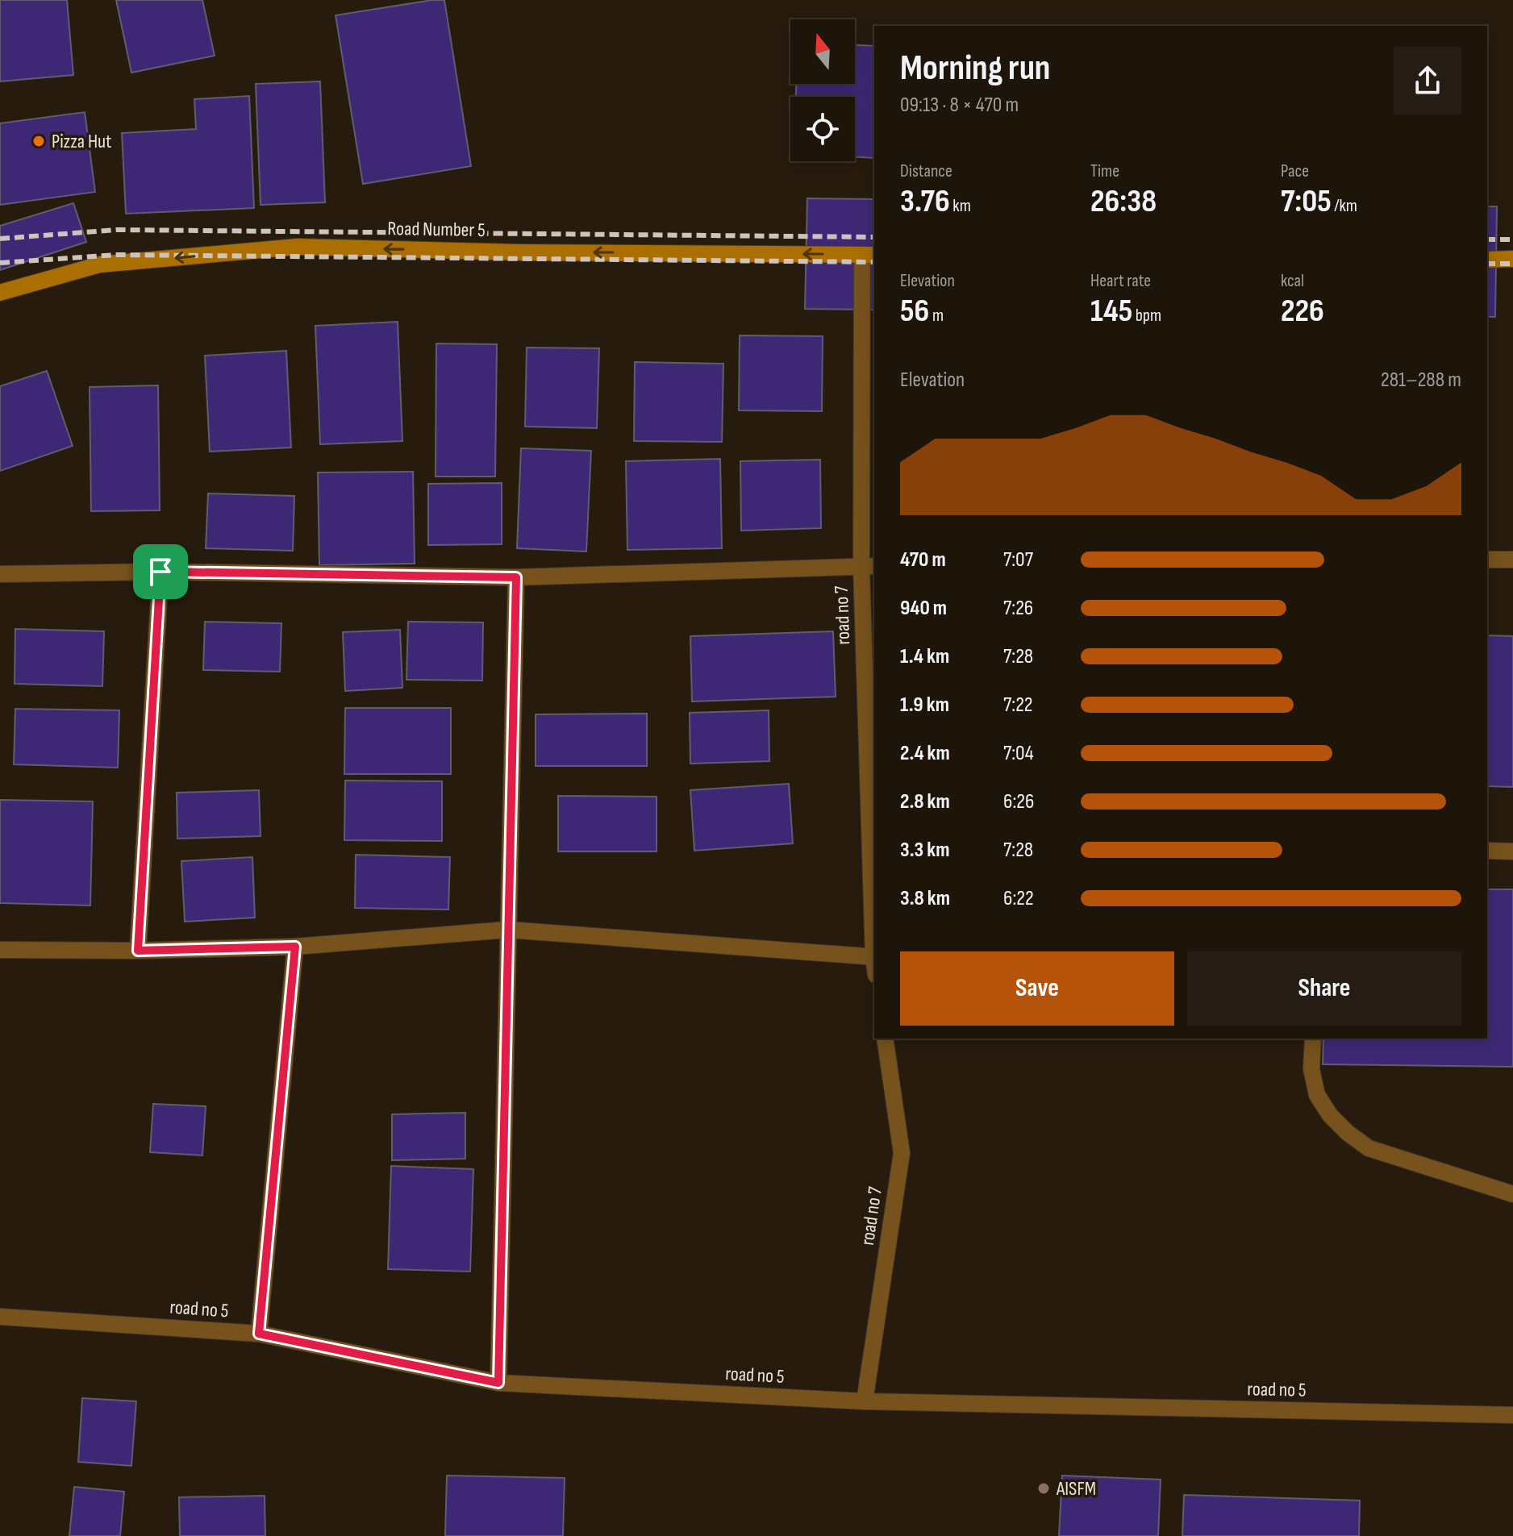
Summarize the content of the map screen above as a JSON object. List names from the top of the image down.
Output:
{
  "streets": {
    "main road": ["Road Number 5"],
    "street": ["road no 7", "road no 5"]
  },
  "crossings": [
    ["Road Number 5", "road no 7"],
    ["road no 7", "road no 5"]
  ],
  "one_way": ["Road Number 5"],
  "places": ["Pizza Hut", "AISFM"],
  "north": "top",
  "page": {
    "heading": ["Morning run", "09:13 · 8 × 470 m"],
    "stats": [
      ["Distance", "3.76 km"],
      ["Time", "26:38"],
      ["Pace", "7:05 /km"],
      ["Elevation", "56 m"],
      ["Heart rate", "145 bpm"],
      ["kcal", "226"]
    ],
    "chart": ["Elevation", "281–288 m"],
    "list": [
      {
        "name": "470 m",
        "note": "7:07"
      },
      {
        "name": "940 m",
        "note": "7:26"
      },
      {
        "name": "1.4 km",
        "note": "7:28"
      },
      {
        "name": "1.9 km",
        "note": "7:22"
      },
      {
        "name": "2.4 km",
        "note": "7:04"
      },
      {
        "name": "2.8 km",
        "note": "6:26"
      },
      {
        "name": "3.3 km",
        "note": "7:28"
      },
      {
        "name": "3.8 km",
        "note": "6:22"
      }
    ],
    "buttons": ["Save", "Share"]
  }
}
